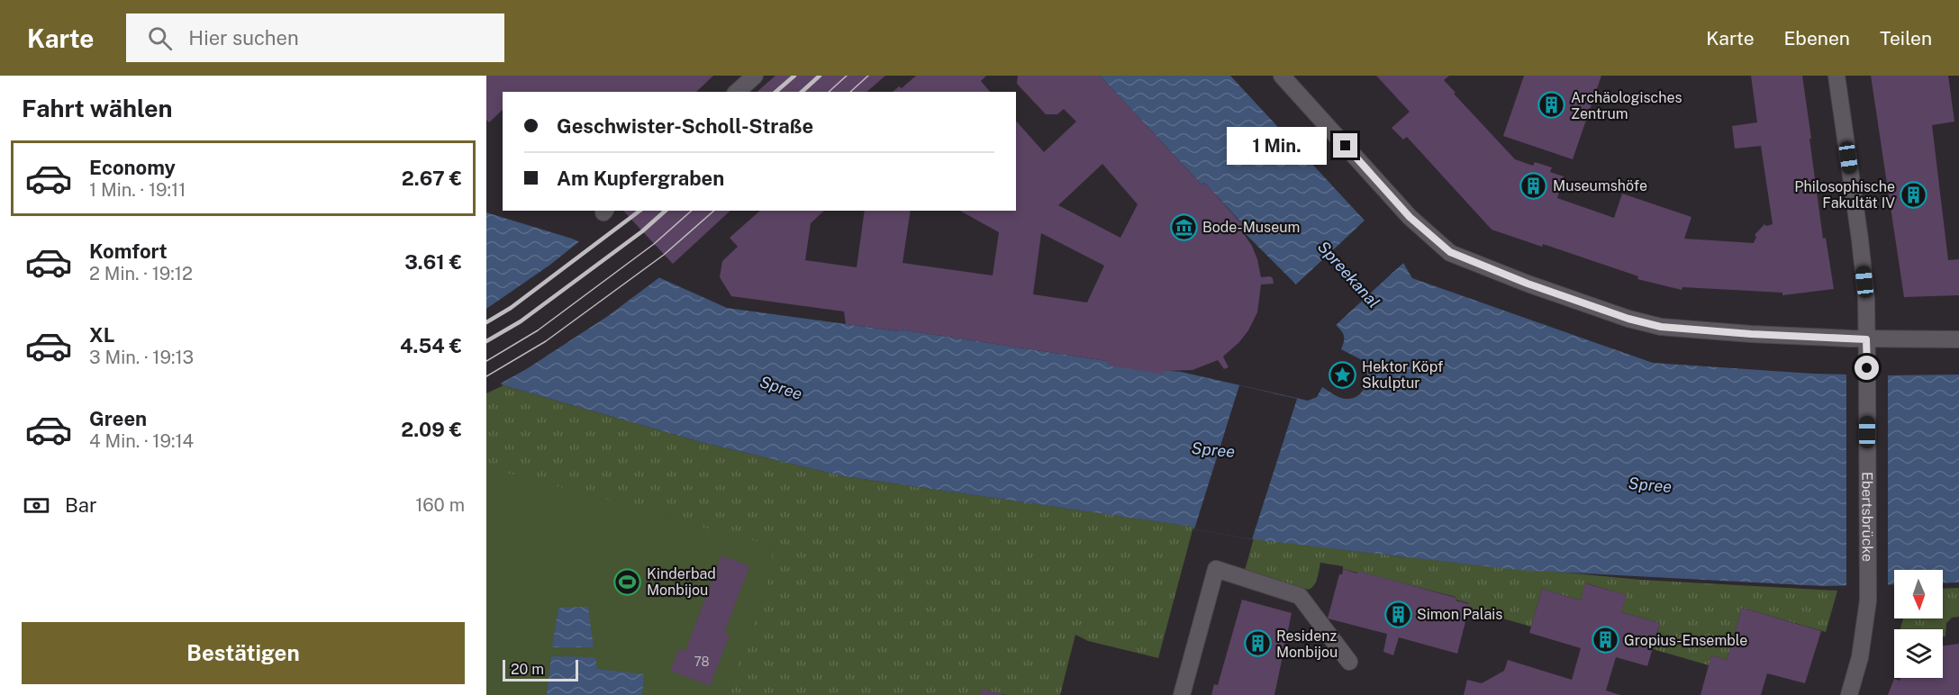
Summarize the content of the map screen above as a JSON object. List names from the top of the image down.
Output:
{
  "streets": {
    "street": ["Ebertsbrücke"]
  },
  "water": ["Spreekanal", "Spree"],
  "places": {
    "building": [
      "Archäologisches Zentrum",
      "Museumshöfe",
      "Philosophische Fakultät IV",
      "Simon Palais",
      "Gropius-Ensemble",
      "Residenz Monbijou"
    ],
    "museum": ["Bode-Museum"],
    "place": ["Hektor Köpf Skulptur"],
    "sports": ["Kinderbad Monbijou"]
  },
  "house_numbers": ["78"],
  "scale_bar": "20 m",
  "north": "bottom",
  "page": {
    "header": "Karte",
    "search": "Hier suchen",
    "nav": ["Karte", "Ebenen", "Teilen"],
    "heading": "Fahrt wählen",
    "banner": ["Geschwister-Scholl-Straße", "Am Kupfergraben"],
    "bubble": "1 Min.",
    "list": [
      {
        "name": "Economy",
        "note": "1 Min. · 19:11",
        "value": "2.67 €"
      },
      {
        "name": "Komfort",
        "note": "2 Min. · 19:12",
        "value": "3.61 €"
      },
      {
        "name": "XL",
        "note": "3 Min. · 19:13",
        "value": "4.54 €"
      },
      {
        "name": "Green",
        "note": "4 Min. · 19:14",
        "value": "2.09 €"
      }
    ],
    "pay": ["Bar", "160 m"],
    "buttons": "Bestätigen",
    "scale": "20 m"
  }
}
